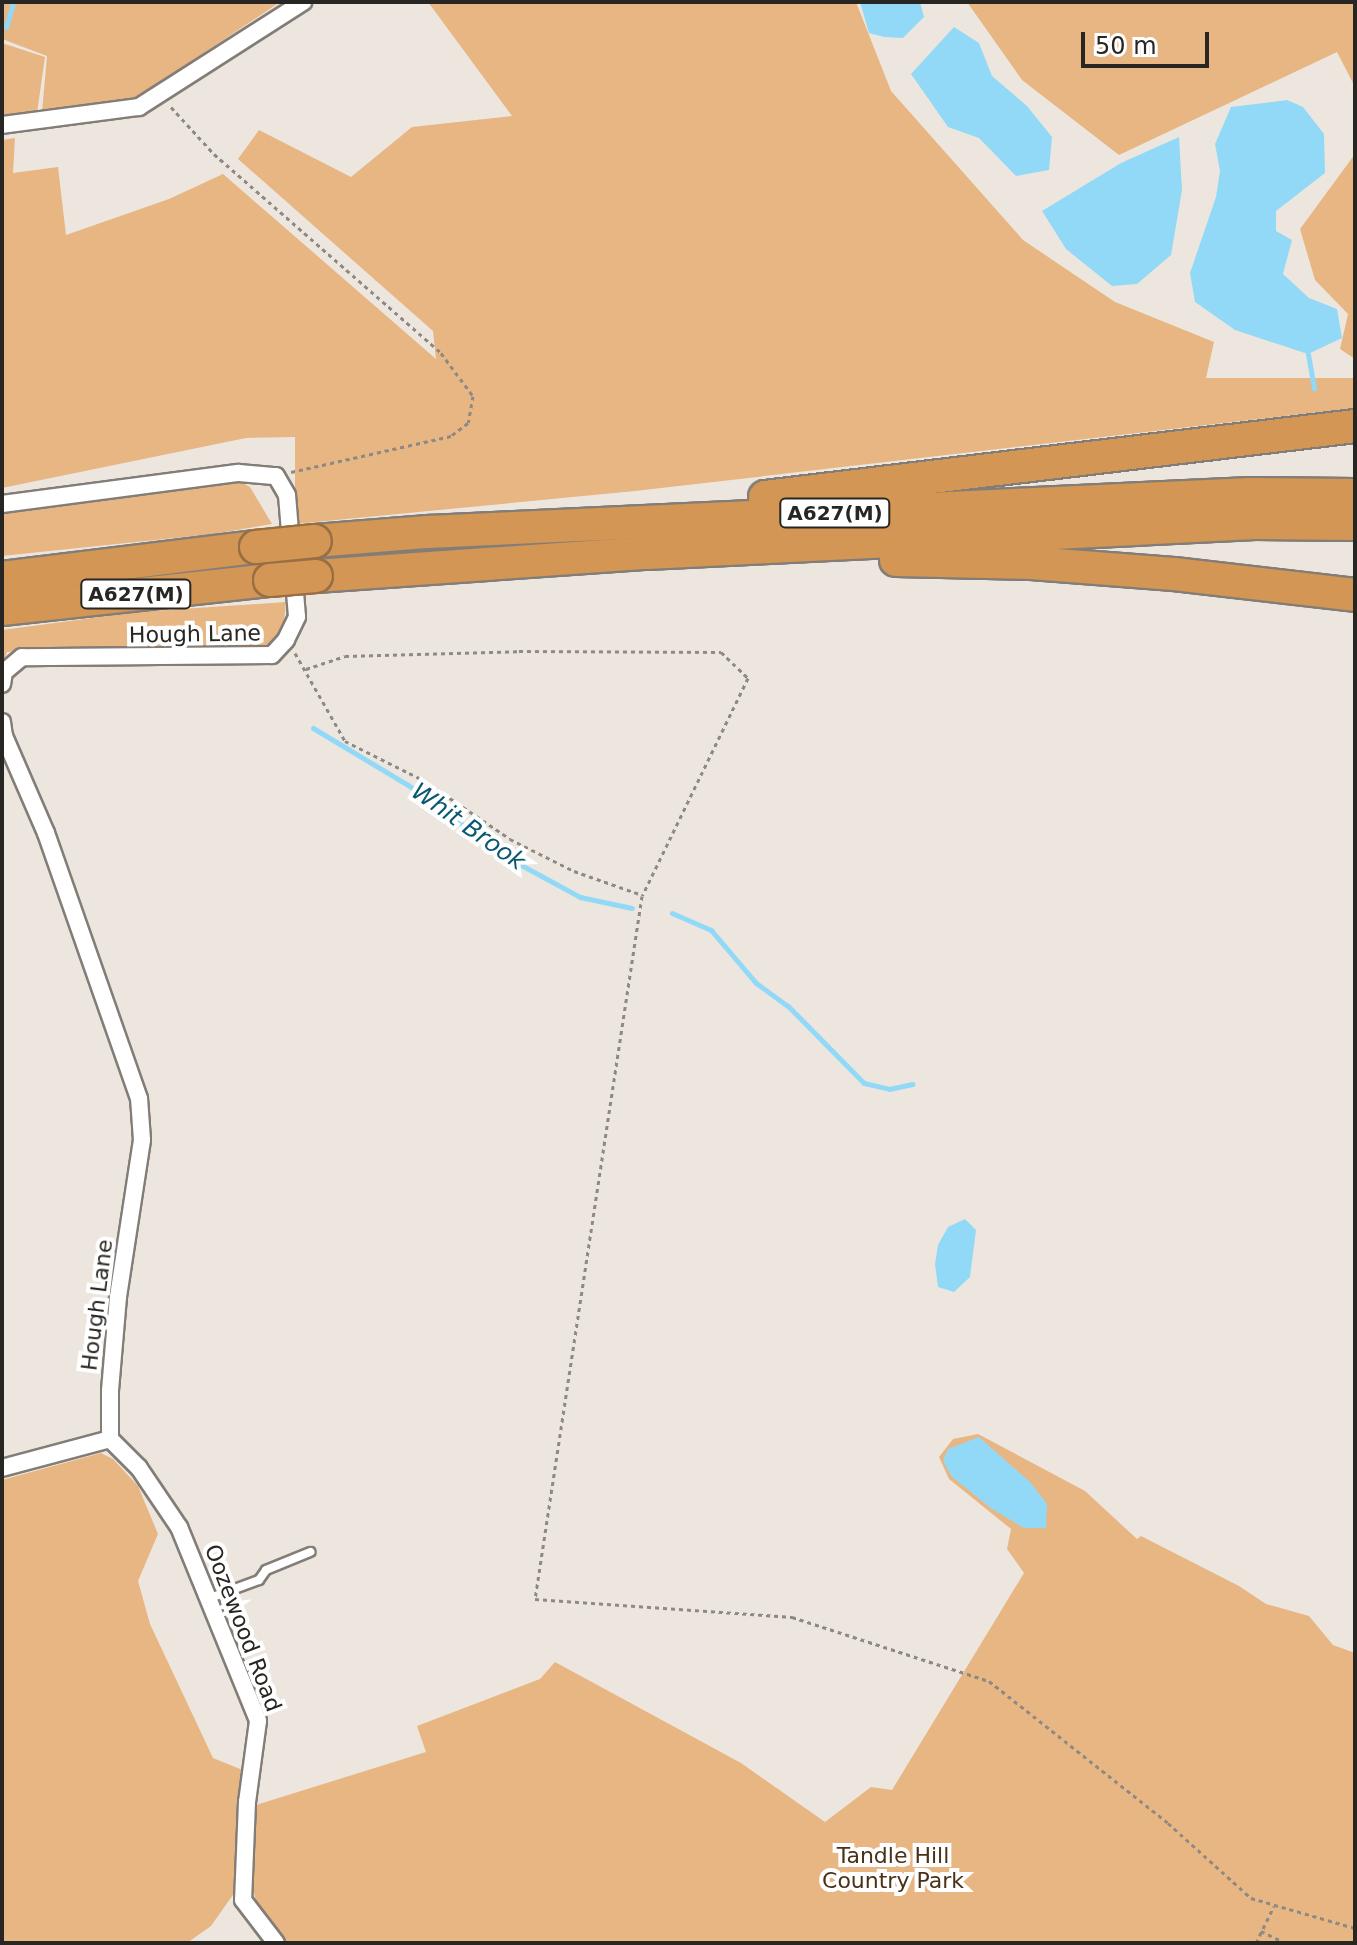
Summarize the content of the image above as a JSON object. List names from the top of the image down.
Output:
{
  "streets": {
    "highway": ["A627(M)"],
    "street": ["Hough Lane", "Oozewood Road"]
  },
  "crossings": [
    ["Hough Lane", "Oozewood Road"]
  ],
  "water": ["Whit Brook"],
  "parks": ["Tandle Hill Country Park"],
  "scale_bar": "50 m"
}
